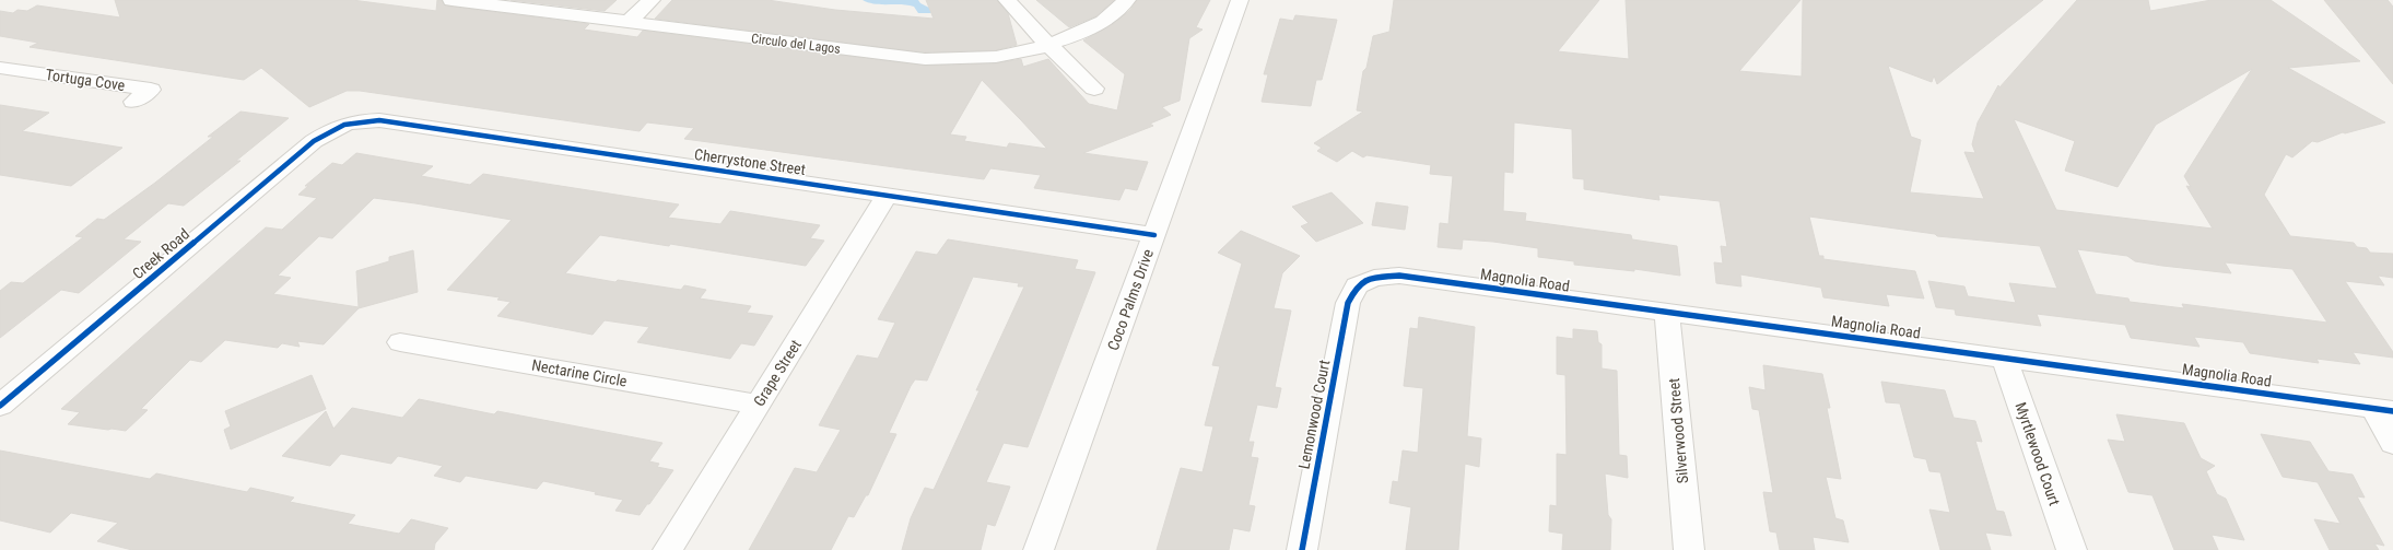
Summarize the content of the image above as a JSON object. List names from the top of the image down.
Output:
{
  "streets": {
    "street": [
      "Circulo del Lagos",
      "Tortuga Cove",
      "Cherrystone Street",
      "Creek Road",
      "Magnolia Road",
      "Coco Palms Drive",
      "Nectarine Circle",
      "Grape Street",
      "Lemonwood Court",
      "Silverwood Street",
      "Myrtlewood Court"
    ]
  },
  "crossings": [
    ["Cherrystone Street", "Creek Road"],
    ["Cherrystone Street", "Coco Palms Drive"],
    ["Cherrystone Street", "Grape Street"],
    ["Magnolia Road", "Lemonwood Court"],
    ["Magnolia Road", "Silverwood Street"],
    ["Magnolia Road", "Myrtlewood Court"],
    ["Nectarine Circle", "Grape Street"]
  ]
}
